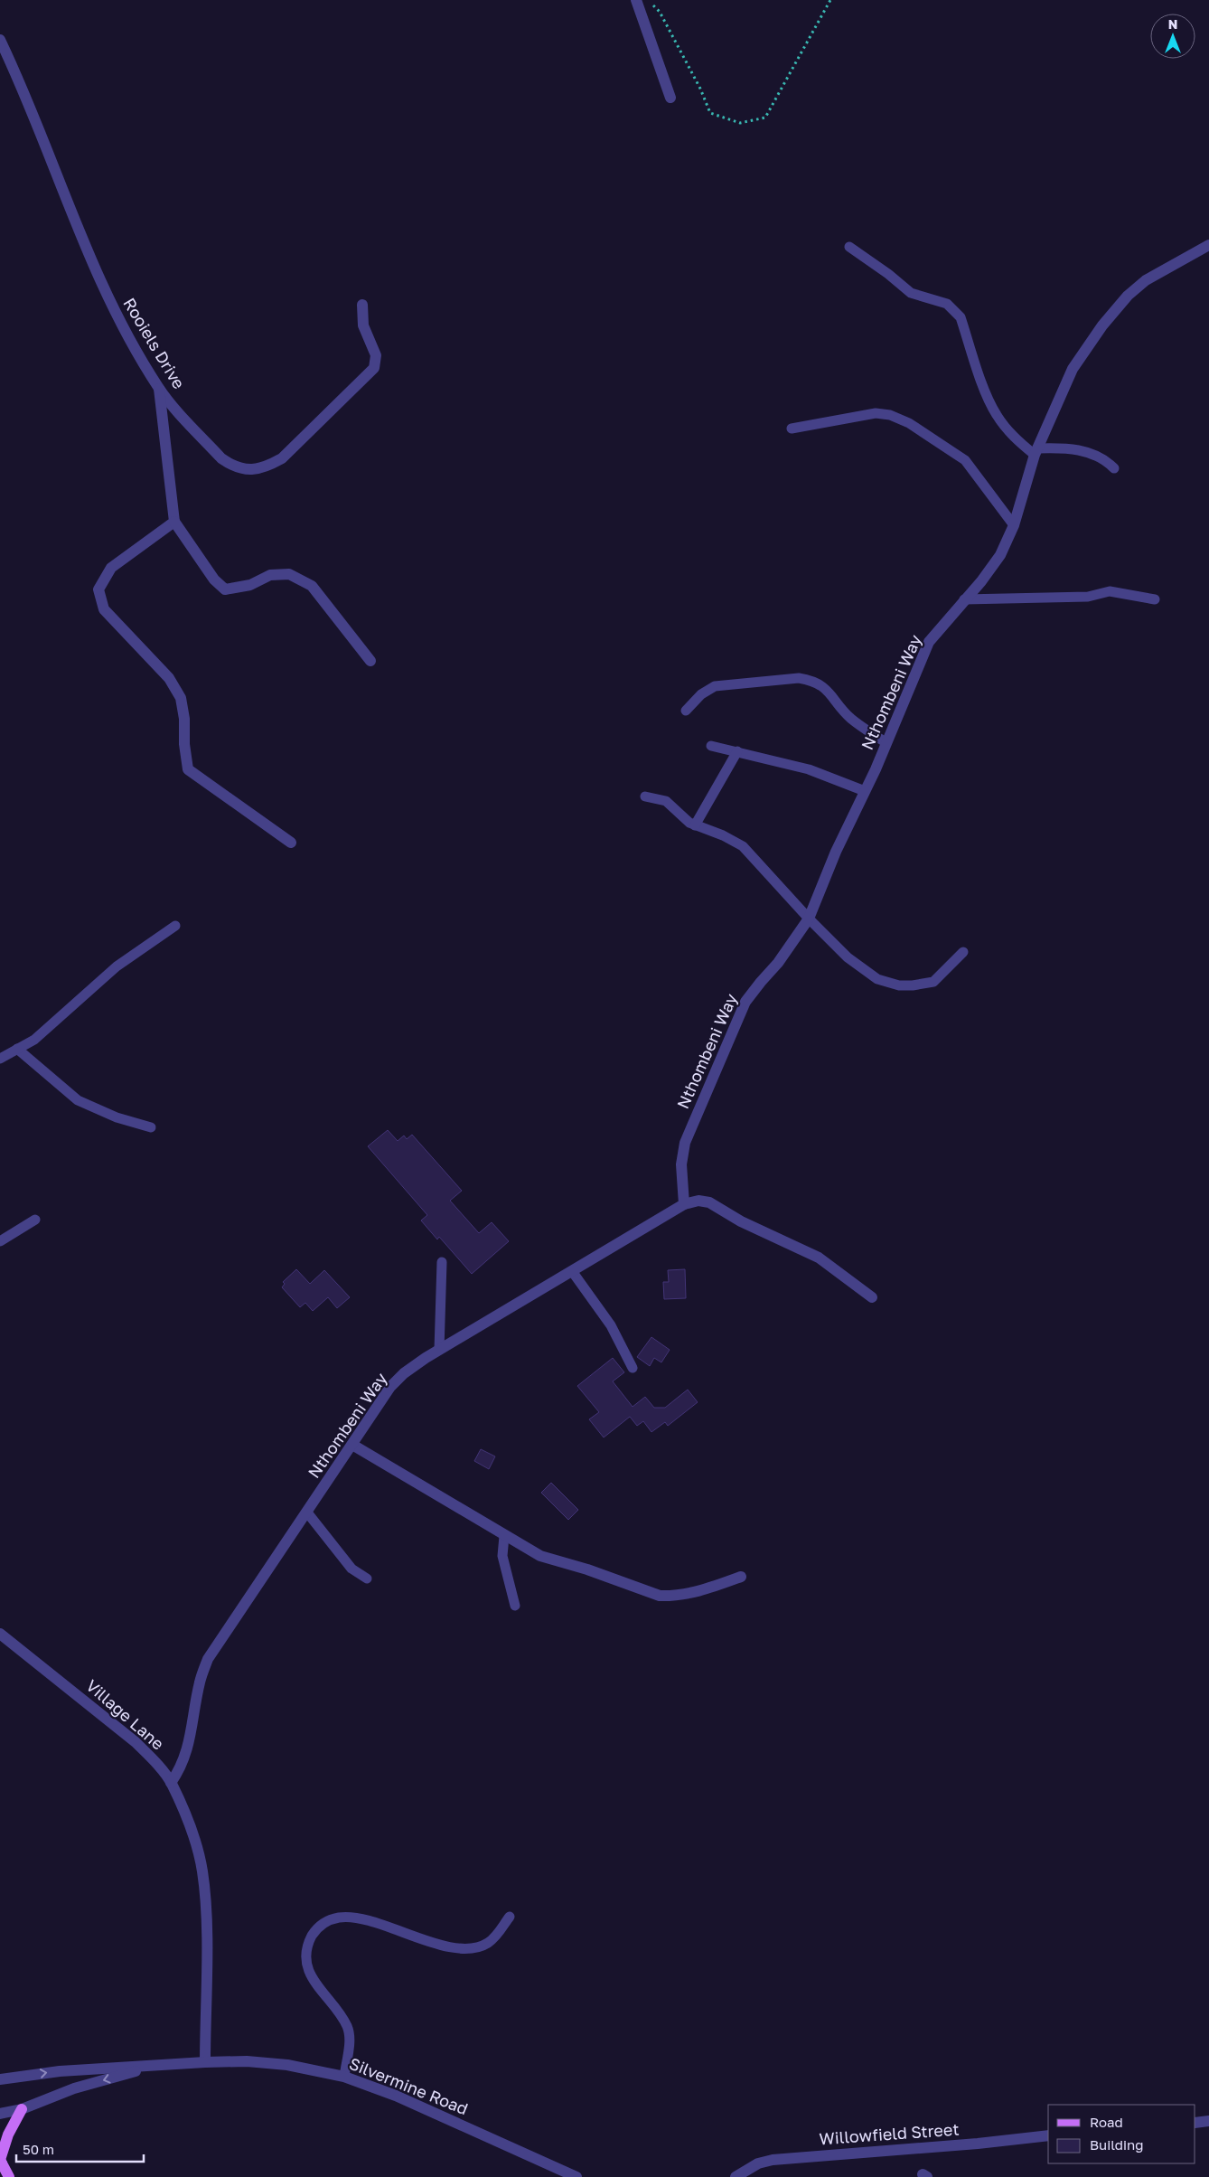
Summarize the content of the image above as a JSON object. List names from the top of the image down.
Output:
{
  "streets": {
    "street": [
      "Rooiels Drive",
      "Nthombeni Way",
      "Village Lane",
      "Silvermine Road",
      "Willowfield Street"
    ]
  },
  "crossings": [
    ["Nthombeni Way", "Village Lane"],
    ["Village Lane", "Silvermine Road"]
  ],
  "legend": ["Road", "Building"],
  "scale_bar": "50 m",
  "north": "top"
}
